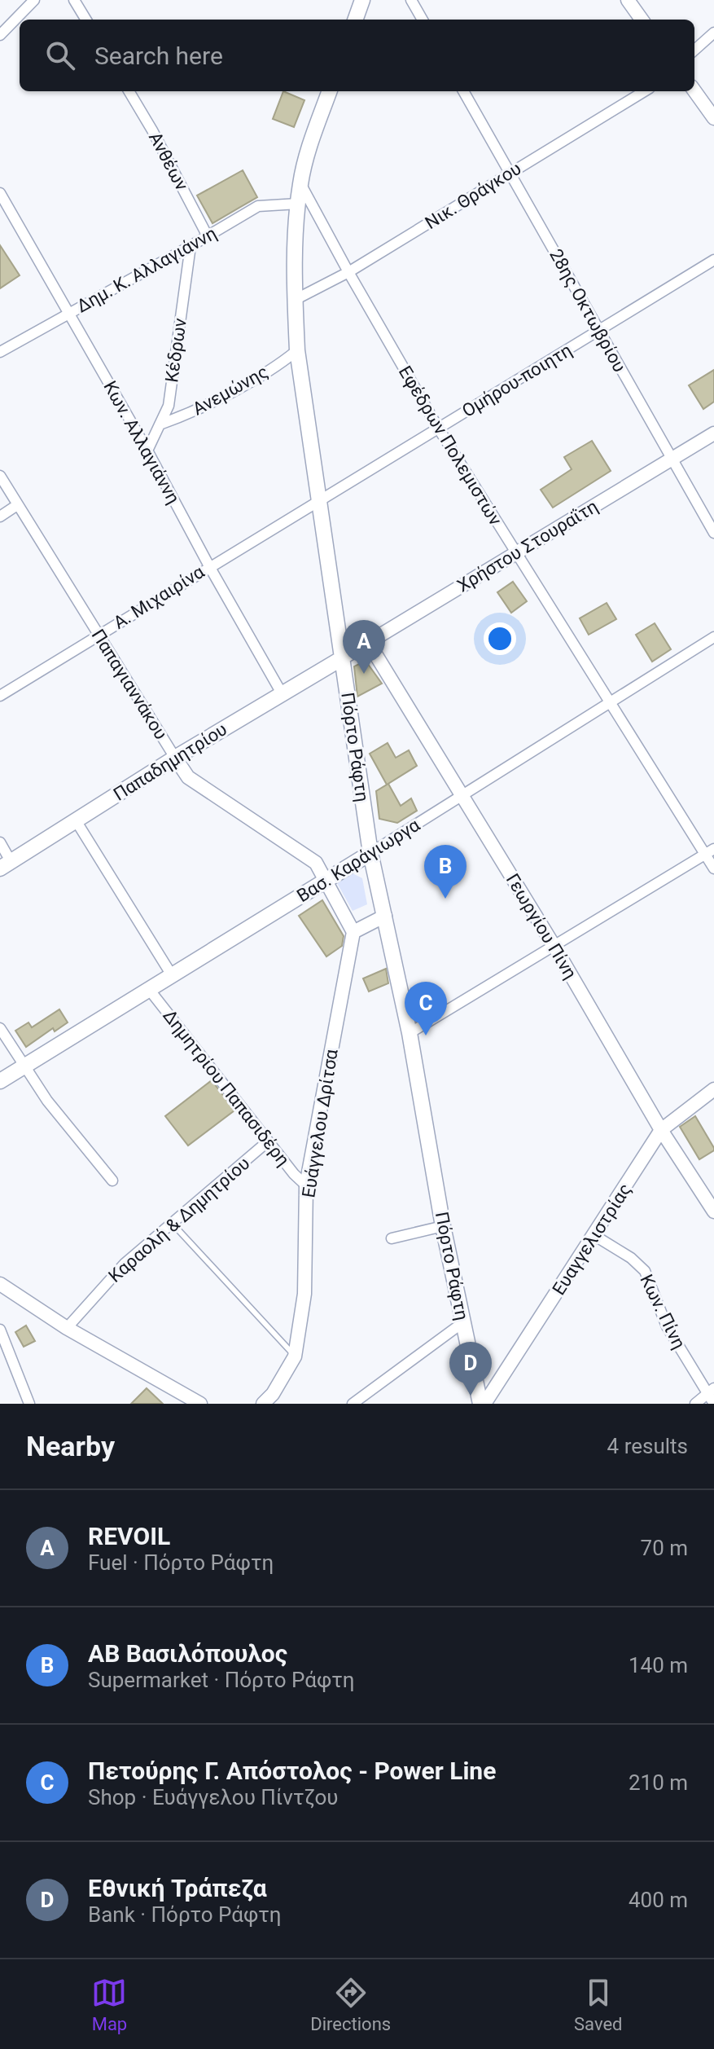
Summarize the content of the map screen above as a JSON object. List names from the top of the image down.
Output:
{
  "streets": {
    "main road": ["Πόρτο Ράφτη", "Παπαδημητρίου", "Βασ. Καράγιωργα"],
    "street": [
      "Ανθέων",
      "Νικ. Θράγκου",
      "Δημ. Κ. Αλλαγιάννη",
      "28ης Οκτωβρίου",
      "Κέδρων",
      "Ομήρου-ποιητη",
      "Ανεμώνης",
      "Κων. Αλλαγιάννη",
      "Εφέδρων Πολεμιστών",
      "Χρήστου Στουραΐτη",
      "Α. Μιχαιρίνα",
      "Παπαγιαννάκου",
      "Γεωργίου Πίνη",
      "Δημητρίου Παπασιδέρη",
      "Ευάγγελου Δρίτσα",
      "Καραολή & Δημητρίου",
      "Ευαγγελιστρίας",
      "Κων. Πίνη"
    ]
  },
  "crossings": [
    ["Ανθέων", "Δημ. Κ. Αλλαγιάννη"],
    ["Νικ. Θράγκου", "28ης Οκτωβρίου"],
    ["Νικ. Θράγκου", "Εφέδρων Πολεμιστών"],
    ["Νικ. Θράγκου", "Πόρτο Ράφτη"],
    ["Δημ. Κ. Αλλαγιάννη", "Κέδρων"],
    ["Δημ. Κ. Αλλαγιάννη", "Κων. Αλλαγιάννη"],
    ["Δημ. Κ. Αλλαγιάννη", "Πόρτο Ράφτη"],
    ["28ης Οκτωβρίου", "Ομήρου-ποιητη"],
    ["28ης Οκτωβρίου", "Χρήστου Στουραΐτη"],
    ["Κέδρων", "Ανεμώνης"],
    ["Κέδρων", "Κων. Αλλαγιάννη"],
    ["Ομήρου-ποιητη", "Εφέδρων Πολεμιστών"],
    ["Ομήρου-ποιητη", "Α. Μιχαιρίνα"],
    ["Ομήρου-ποιητη", "Πόρτο Ράφτη"],
    ["Ανεμώνης", "Πόρτο Ράφτη"],
    ["Κων. Αλλαγιάννη", "Α. Μιχαιρίνα"],
    ["Κων. Αλλαγιάννη", "Παπαδημητρίου"],
    ["Εφέδρων Πολεμιστών", "Χρήστου Στουραΐτη"],
    ["Εφέδρων Πολεμιστών", "Πόρτο Ράφτη"],
    ["Εφέδρων Πολεμιστών", "Βασ. Καράγιωργα"],
    ["Χρήστου Στουραΐτη", "Πόρτο Ράφτη"],
    ["Χρήστου Στουραΐτη", "Παπαδημητρίου"],
    ["Χρήστου Στουραΐτη", "Γεωργίου Πίνη"],
    ["Α. Μιχαιρίνα", "Παπαγιαννάκου"],
    ["Α. Μιχαιρίνα", "Πόρτο Ράφτη"],
    ["Παπαγιαννάκου", "Παπαδημητρίου"],
    ["Παπαγιαννάκου", "Βασ. Καράγιωργα"],
    ["Πόρτο Ράφτη", "Παπαδημητρίου"],
    ["Πόρτο Ράφτη", "Βασ. Καράγιωργα"],
    ["Πόρτο Ράφτη", "Ευαγγελιστρίας"],
    ["Βασ. Καράγιωργα", "Γεωργίου Πίνη"],
    ["Βασ. Καράγιωργα", "Δημητρίου Παπασιδέρη"],
    ["Γεωργίου Πίνη", "Ευαγγελιστρίας"],
    ["Δημητρίου Παπασιδέρη", "Ευάγγελου Δρίτσα"],
    ["Δημητρίου Παπασιδέρη", "Καραολή & Δημητρίου"],
    ["Ευαγγελιστρίας", "Κων. Πίνη"]
  ],
  "page": {
    "search": "Search here",
    "pins": [
      "A",
      "B",
      "C",
      "D"
    ],
    "heading": ["Nearby", "4 results"],
    "list": [
      {
        "mark": "A",
        "name": "REVOIL",
        "note": "Fuel · Πόρτο Ράφτη",
        "value": "70 m"
      },
      {
        "mark": "B",
        "name": "ΑΒ Βασιλόπουλος",
        "note": "Supermarket · Πόρτο Ράφτη",
        "value": "140 m"
      },
      {
        "mark": "C",
        "name": "Πετούρης Γ. Απόστολος - Power Line",
        "note": "Shop · Ευάγγελου Πίντζου",
        "value": "210 m"
      },
      {
        "mark": "D",
        "name": "Εθνική Τράπεζα",
        "note": "Bank · Πόρτο Ράφτη",
        "value": "400 m"
      }
    ],
    "nav": ["Map", "Directions", "Saved"]
  }
}
